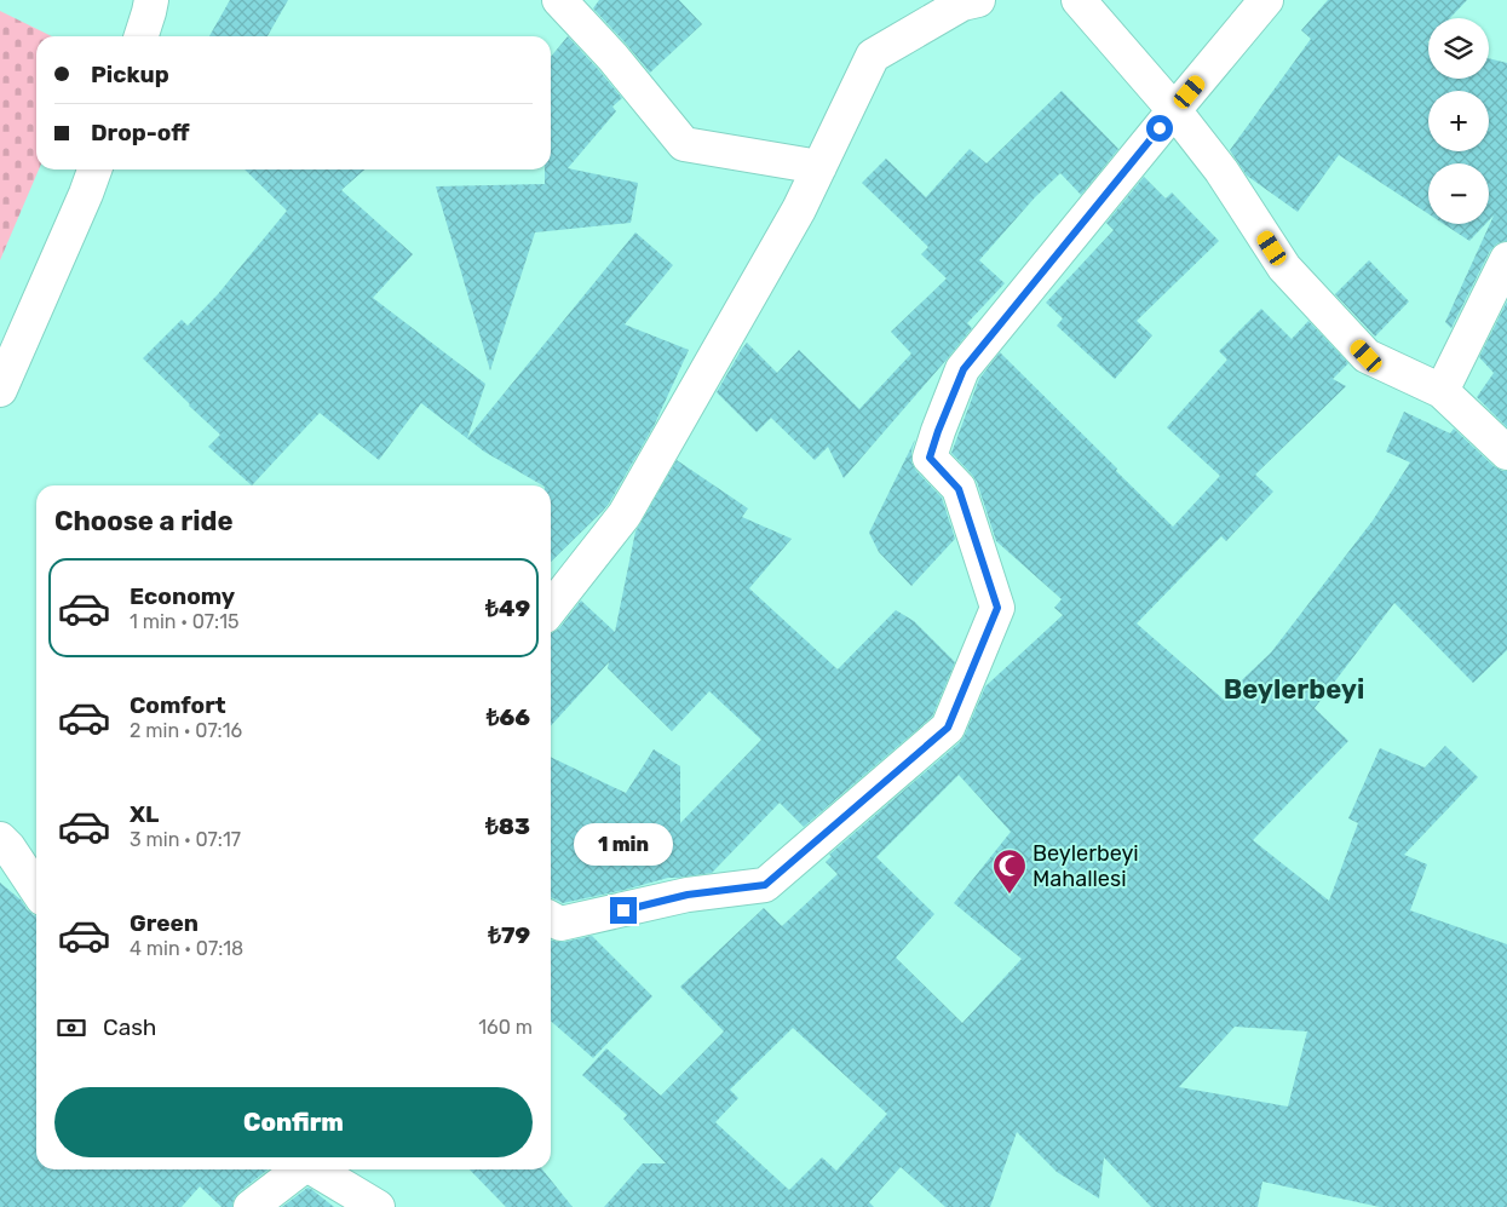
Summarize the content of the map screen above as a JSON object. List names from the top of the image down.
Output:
{
  "districts": ["Beylerbeyi"],
  "places": {
    "mosque": ["Beylerbeyi Mahallesi"]
  },
  "page": {
    "map_buttons": ["+", "−"],
    "banner": ["Pickup", "Drop-off"],
    "heading": "Choose a ride",
    "list": [
      {
        "name": "Economy",
        "note": "1 min · 07:15",
        "value": "₺49"
      },
      {
        "name": "Comfort",
        "note": "2 min · 07:16",
        "value": "₺66"
      },
      {
        "name": "XL",
        "note": "3 min · 07:17",
        "value": "₺83"
      },
      {
        "name": "Green",
        "note": "4 min · 07:18",
        "value": "₺79"
      }
    ],
    "bubble": "1 min",
    "pay": ["Cash", "160 m"],
    "buttons": "Confirm"
  }
}
